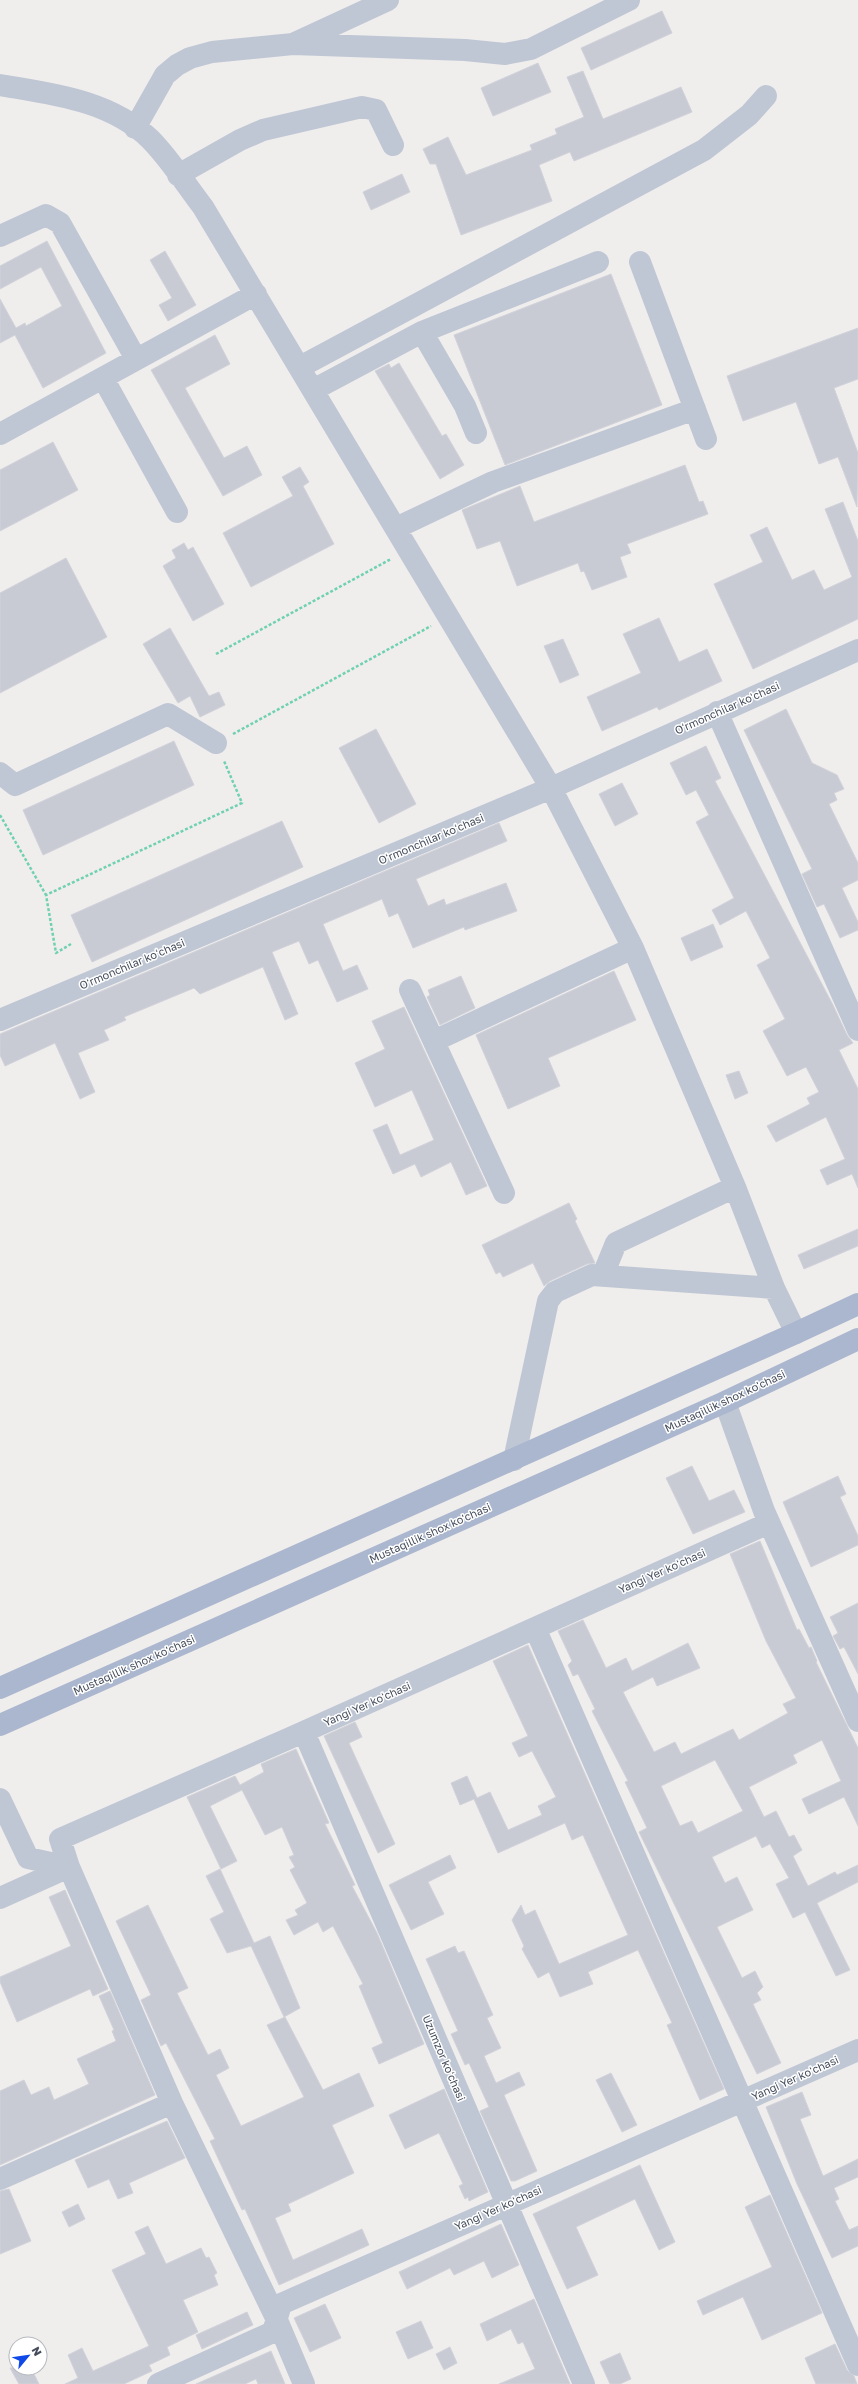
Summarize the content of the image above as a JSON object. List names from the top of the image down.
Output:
{
  "streets": {
    "main road": ["Mustaqillik shox ko'chasi"],
    "street": ["Oʻrmonchilar koʻchasi", "Yangi Yer koʻchasi", "Uzumzor koʻchasi"]
  },
  "crossings": [
    ["Yangi Yer koʻchasi", "Uzumzor koʻchasi"]
  ],
  "north": "top right"
}
